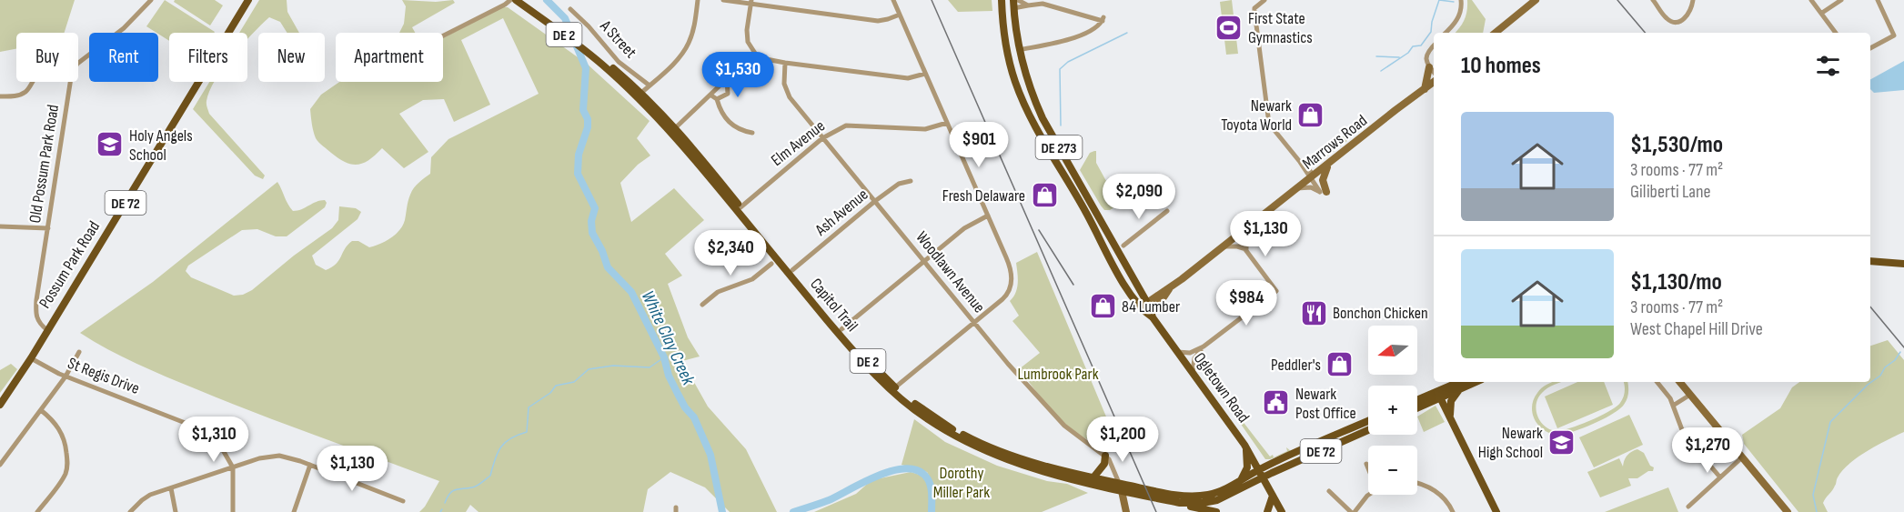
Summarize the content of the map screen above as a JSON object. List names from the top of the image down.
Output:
{
  "streets": {
    "main road": [
      "DE 2",
      "DE 273",
      "DE 72",
      "Possum Park Road",
      "Capitol Trail",
      "Ogletown Road"
    ],
    "street": [
      "A Street",
      "Marrows Road",
      "Elm Avenue",
      "Old Possum Park Road",
      "Ash Avenue",
      "Woodlawn Avenue",
      "St Regis Drive"
    ]
  },
  "crossings": [
    ["Marrows Road", "Ogletown Road"],
    ["Elm Avenue", "Woodlawn Avenue"],
    ["Elm Avenue", "Capitol Trail"],
    ["DE 273", "DE 72"],
    ["DE 273", "Capitol Trail"],
    ["DE 273", "Ogletown Road"],
    ["Old Possum Park Road", "Possum Park Road"],
    ["DE 72", "Capitol Trail"],
    ["DE 72", "Ogletown Road"],
    ["Ash Avenue", "Woodlawn Avenue"],
    ["Ash Avenue", "Capitol Trail"],
    ["Possum Park Road", "St Regis Drive"],
    ["Woodlawn Avenue", "Capitol Trail"],
    ["Capitol Trail", "Ogletown Road"]
  ],
  "water": ["White Clay Creek"],
  "parks": ["Lumbrook Park", "Dorothy Miller Park"],
  "places": {
    "sports": ["First State Gymnastics"],
    "shop": [
      "Newark Toyota World",
      "Fresh Delaware",
      "84 Lumber",
      "Peddler's"
    ],
    "school or university": ["Holy Angels School", "Newark High School"],
    "restaurant": ["Bonchon Chicken"],
    "public building": ["Newark Post Office"]
  },
  "north": "left",
  "page": {
    "chip": [
      "Buy",
      "Rent",
      "Filters",
      "New",
      "Apartment"
    ],
    "heading": "10 homes",
    "price": [
      "$1,530",
      "$901",
      "$2,090",
      "$1,130",
      "$2,340",
      "$984",
      "$1,310",
      "$1,200",
      "$1,270",
      "$1,130"
    ],
    "list": [
      {
        "name": "$1,530/mo",
        "note": "3 rooms · 77 m² · Giliberti Lane"
      },
      {
        "name": "$1,130/mo",
        "note": "3 rooms · 77 m² · West Chapel Hill Drive"
      }
    ],
    "map_buttons": ["+", "−"]
  }
}
